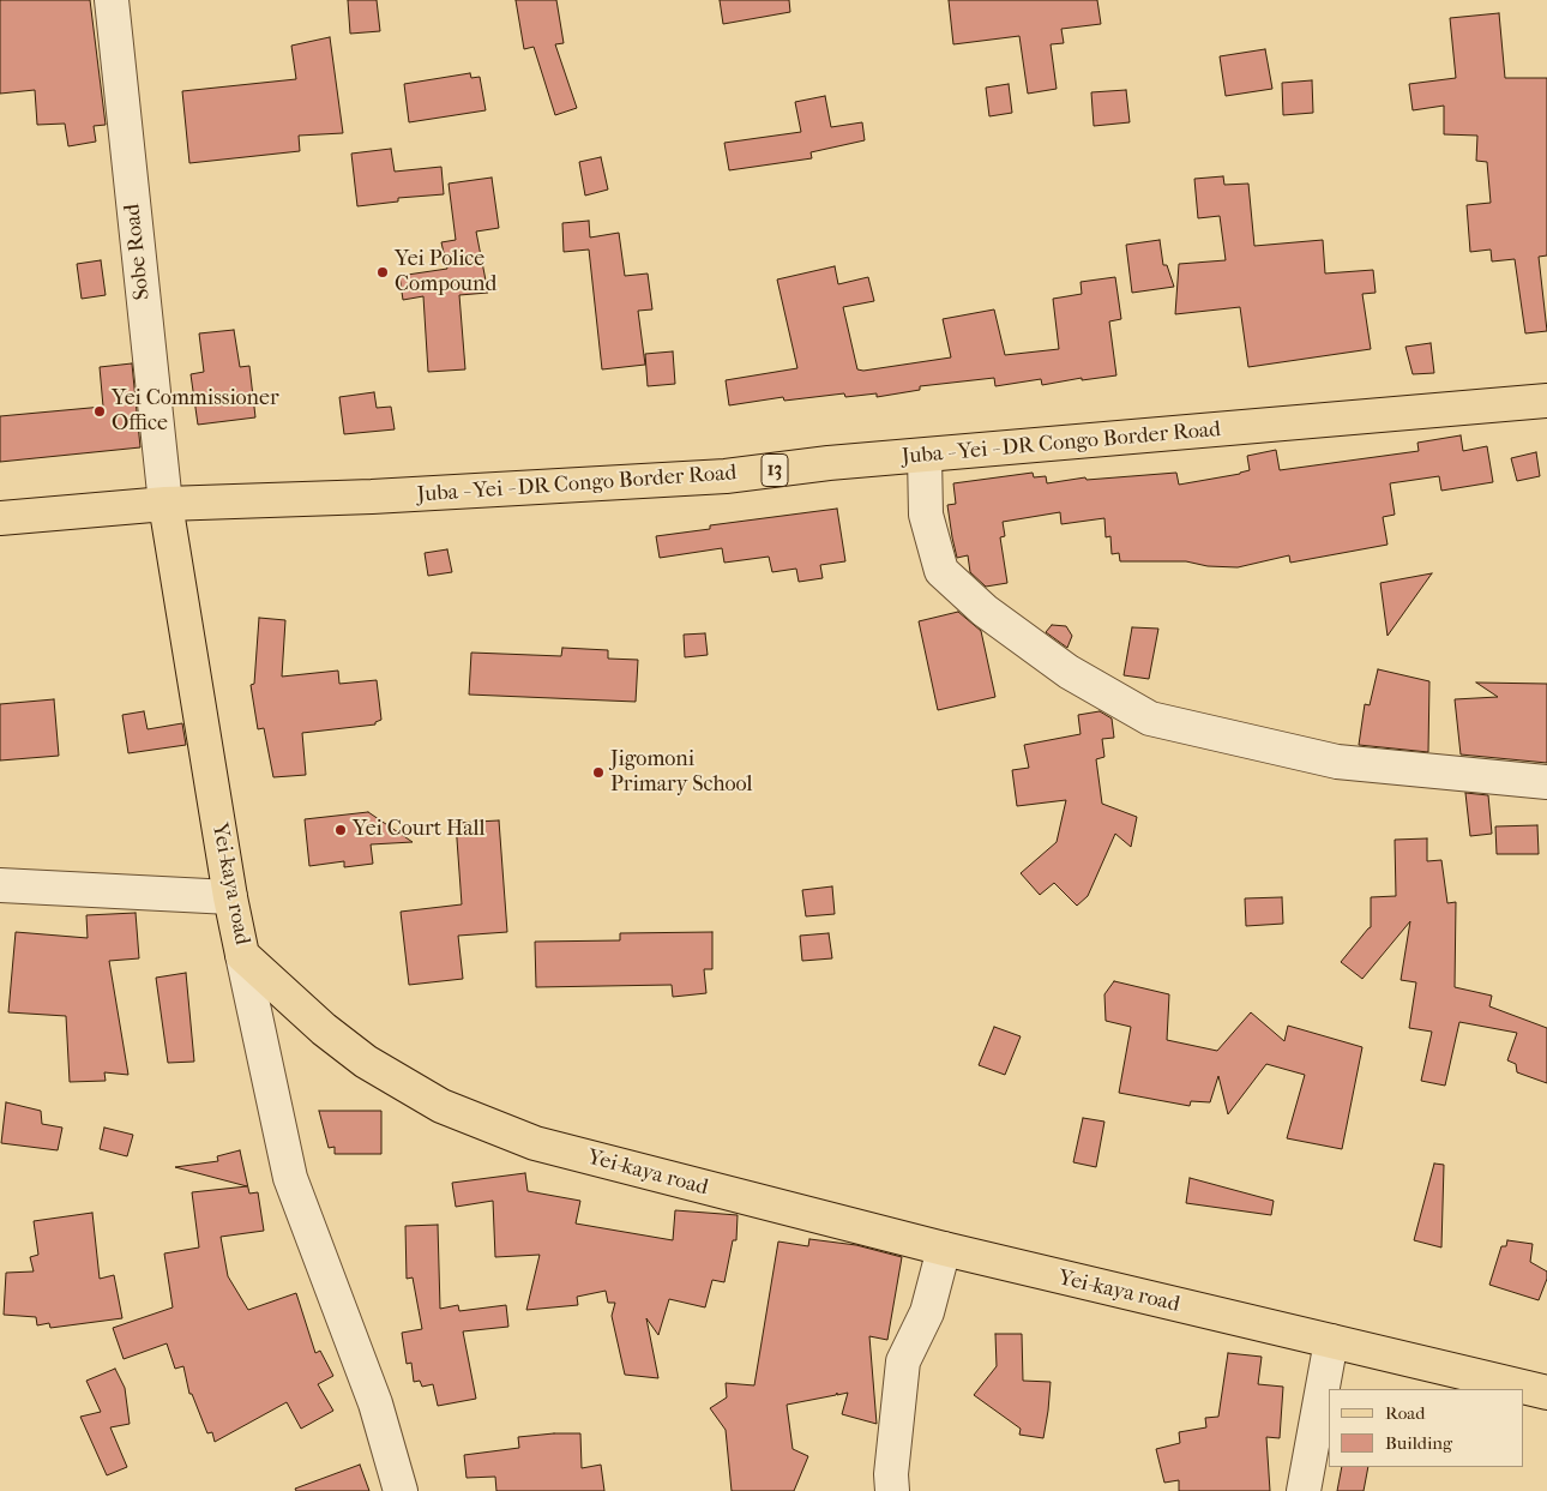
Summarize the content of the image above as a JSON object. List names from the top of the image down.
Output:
{
  "streets": {
    "main road": ["Juba - Yei - DR Congo Border Road", "13", "Yei-kaya road"],
    "street": ["Sobe Road"]
  },
  "crossings": [
    ["Sobe Road", "Juba - Yei - DR Congo Border Road"],
    ["Sobe Road", "Yei-kaya road"],
    ["Juba - Yei - DR Congo Border Road", "Yei-kaya road"]
  ],
  "places": [
    "Yei Police Compound",
    "Yei Commissioner Office",
    "Jigomoni Primary School",
    "Yei Court Hall"
  ],
  "legend": ["Road", "Building"]
}
